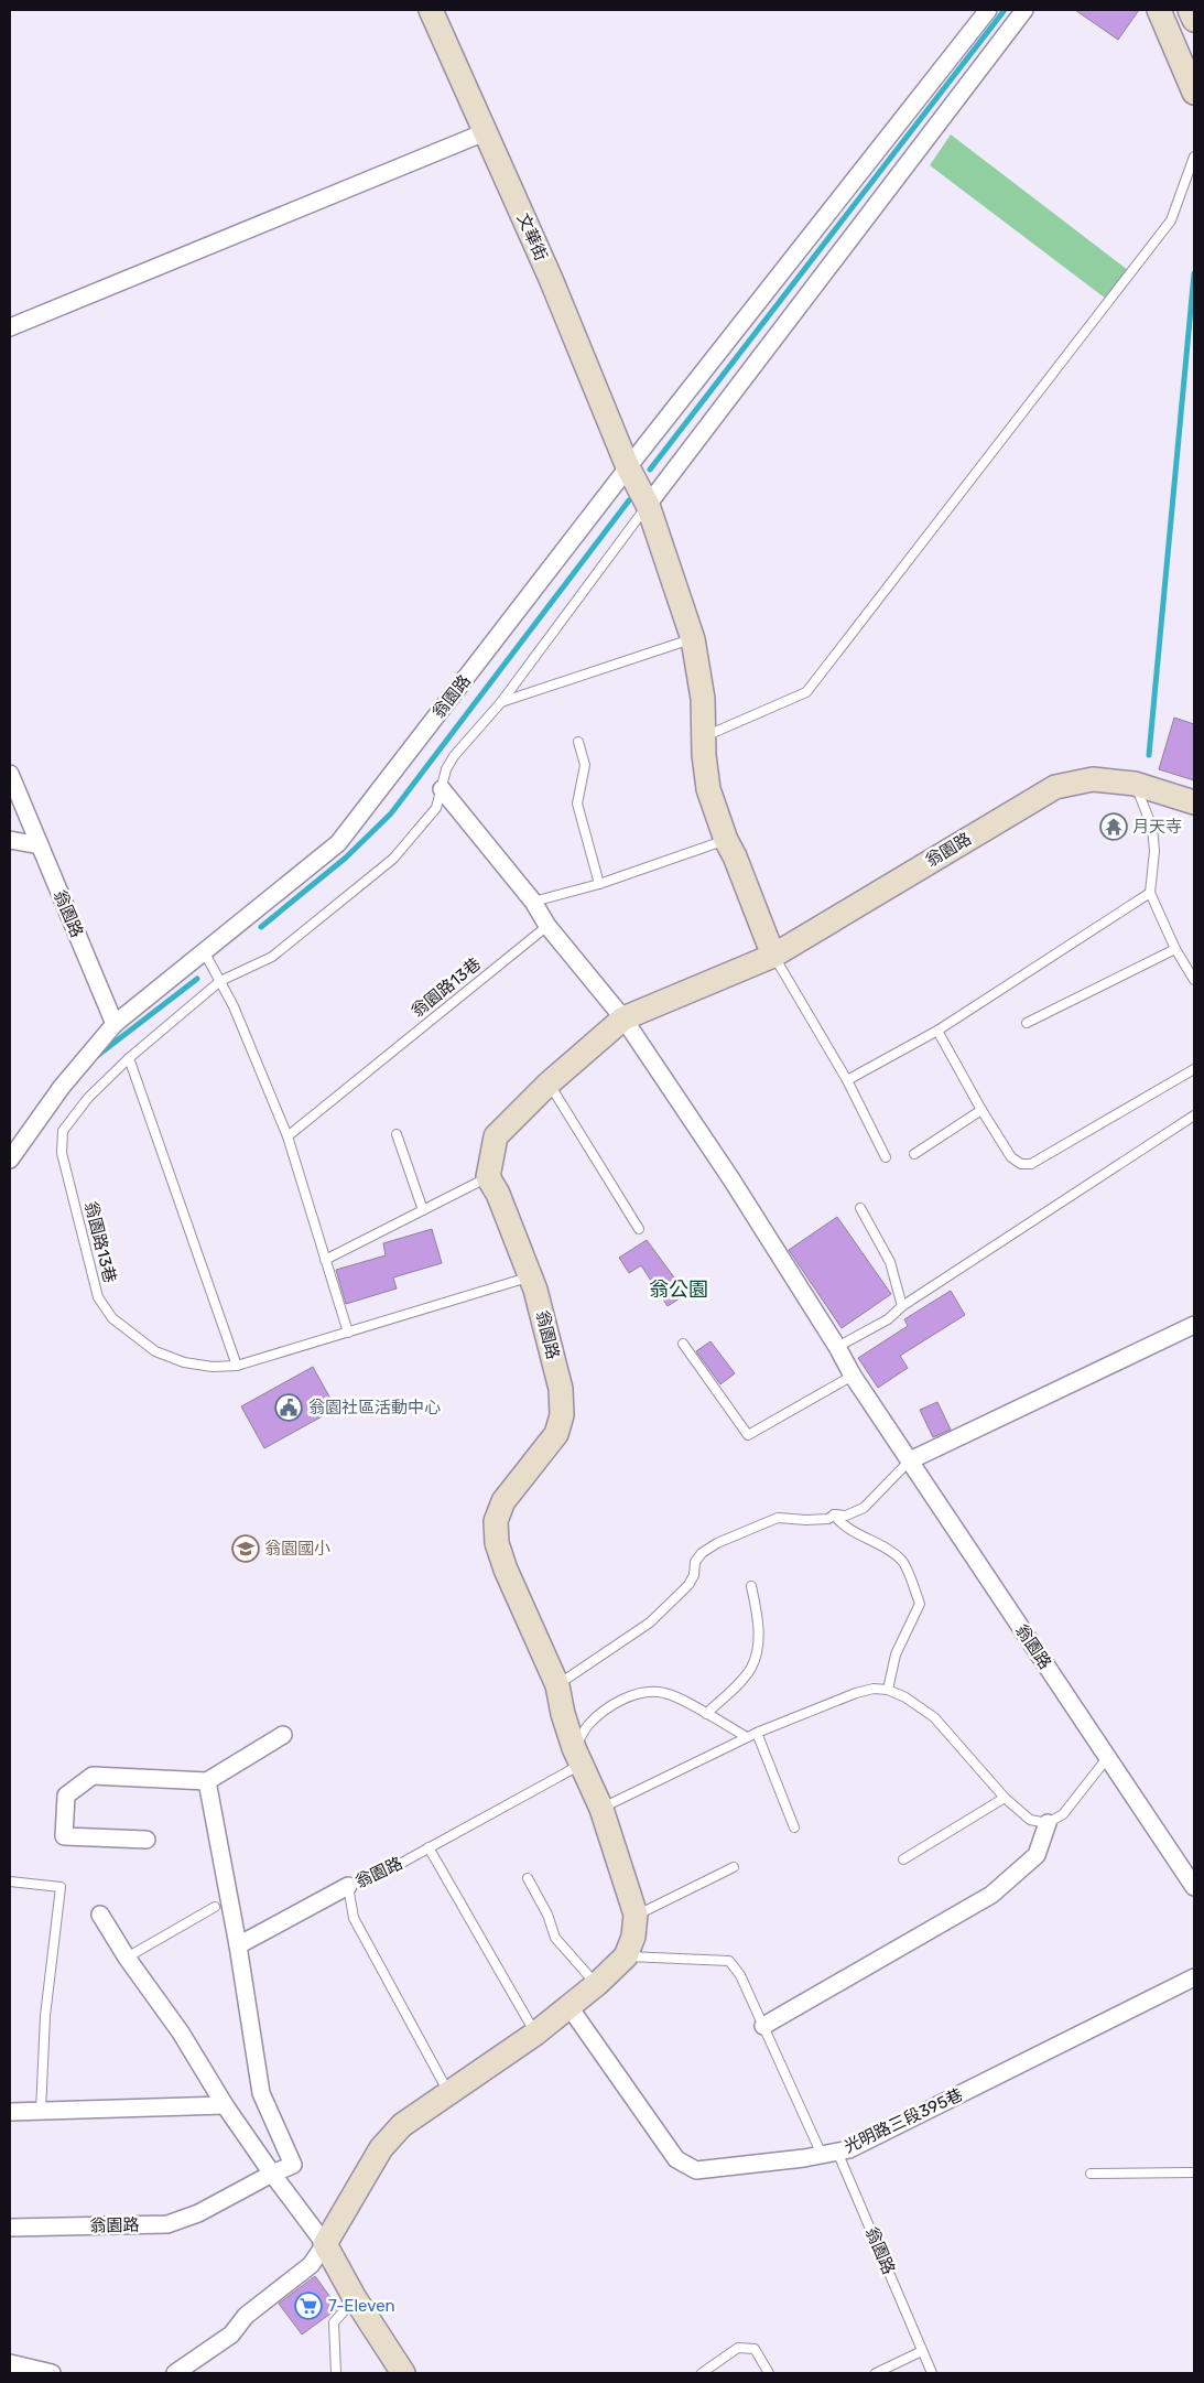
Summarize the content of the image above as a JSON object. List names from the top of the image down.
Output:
{
  "streets": {
    "street": ["文華街", "翁園路", "光明路三段395巷"],
    "lane": ["翁園路13巷"]
  },
  "crossings": [
    ["文華街", "翁園路"],
    ["翁園路", "翁園路13巷"],
    ["翁園路", "光明路三段395巷"]
  ],
  "districts": ["翁公園"],
  "places": {
    "temple": ["月天寺"],
    "public building": ["翁園社區活動中心"],
    "school or university": ["翁園國小"],
    "supermarket": ["7-Eleven"]
  }
}
